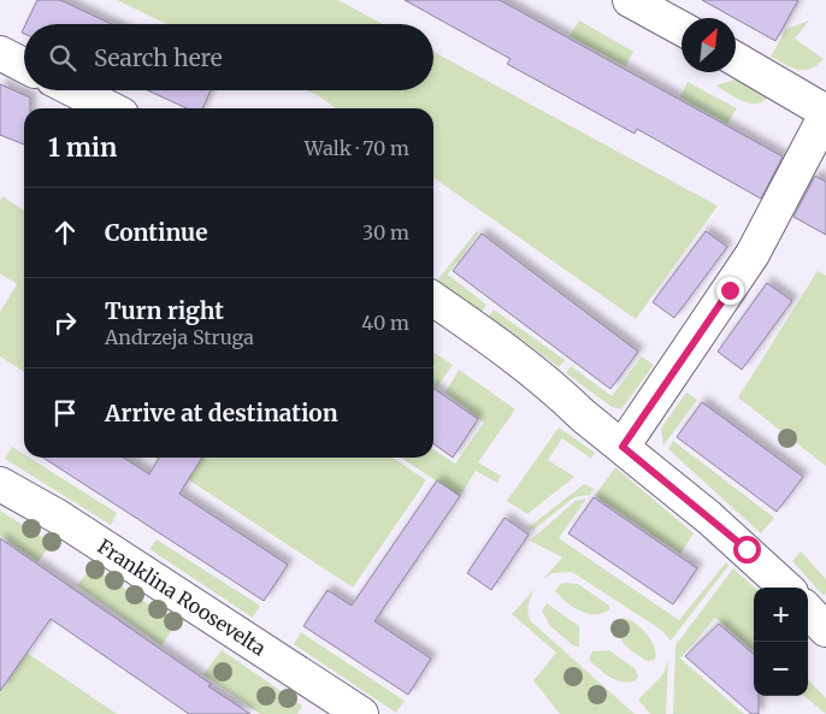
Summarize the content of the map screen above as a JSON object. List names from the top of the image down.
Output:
{
  "streets": {
    "street": ["Franklina Roosevelta"]
  },
  "north": "top right",
  "page": {
    "search": "Search here",
    "heading": ["1 min", "Walk · 70 m"],
    "list": [
      ["Continue", "30 m"],
      ["Turn right", "Andrzeja Struga", "40 m"],
      "Arrive at destination"
    ],
    "map_buttons": ["+", "−"]
  }
}
